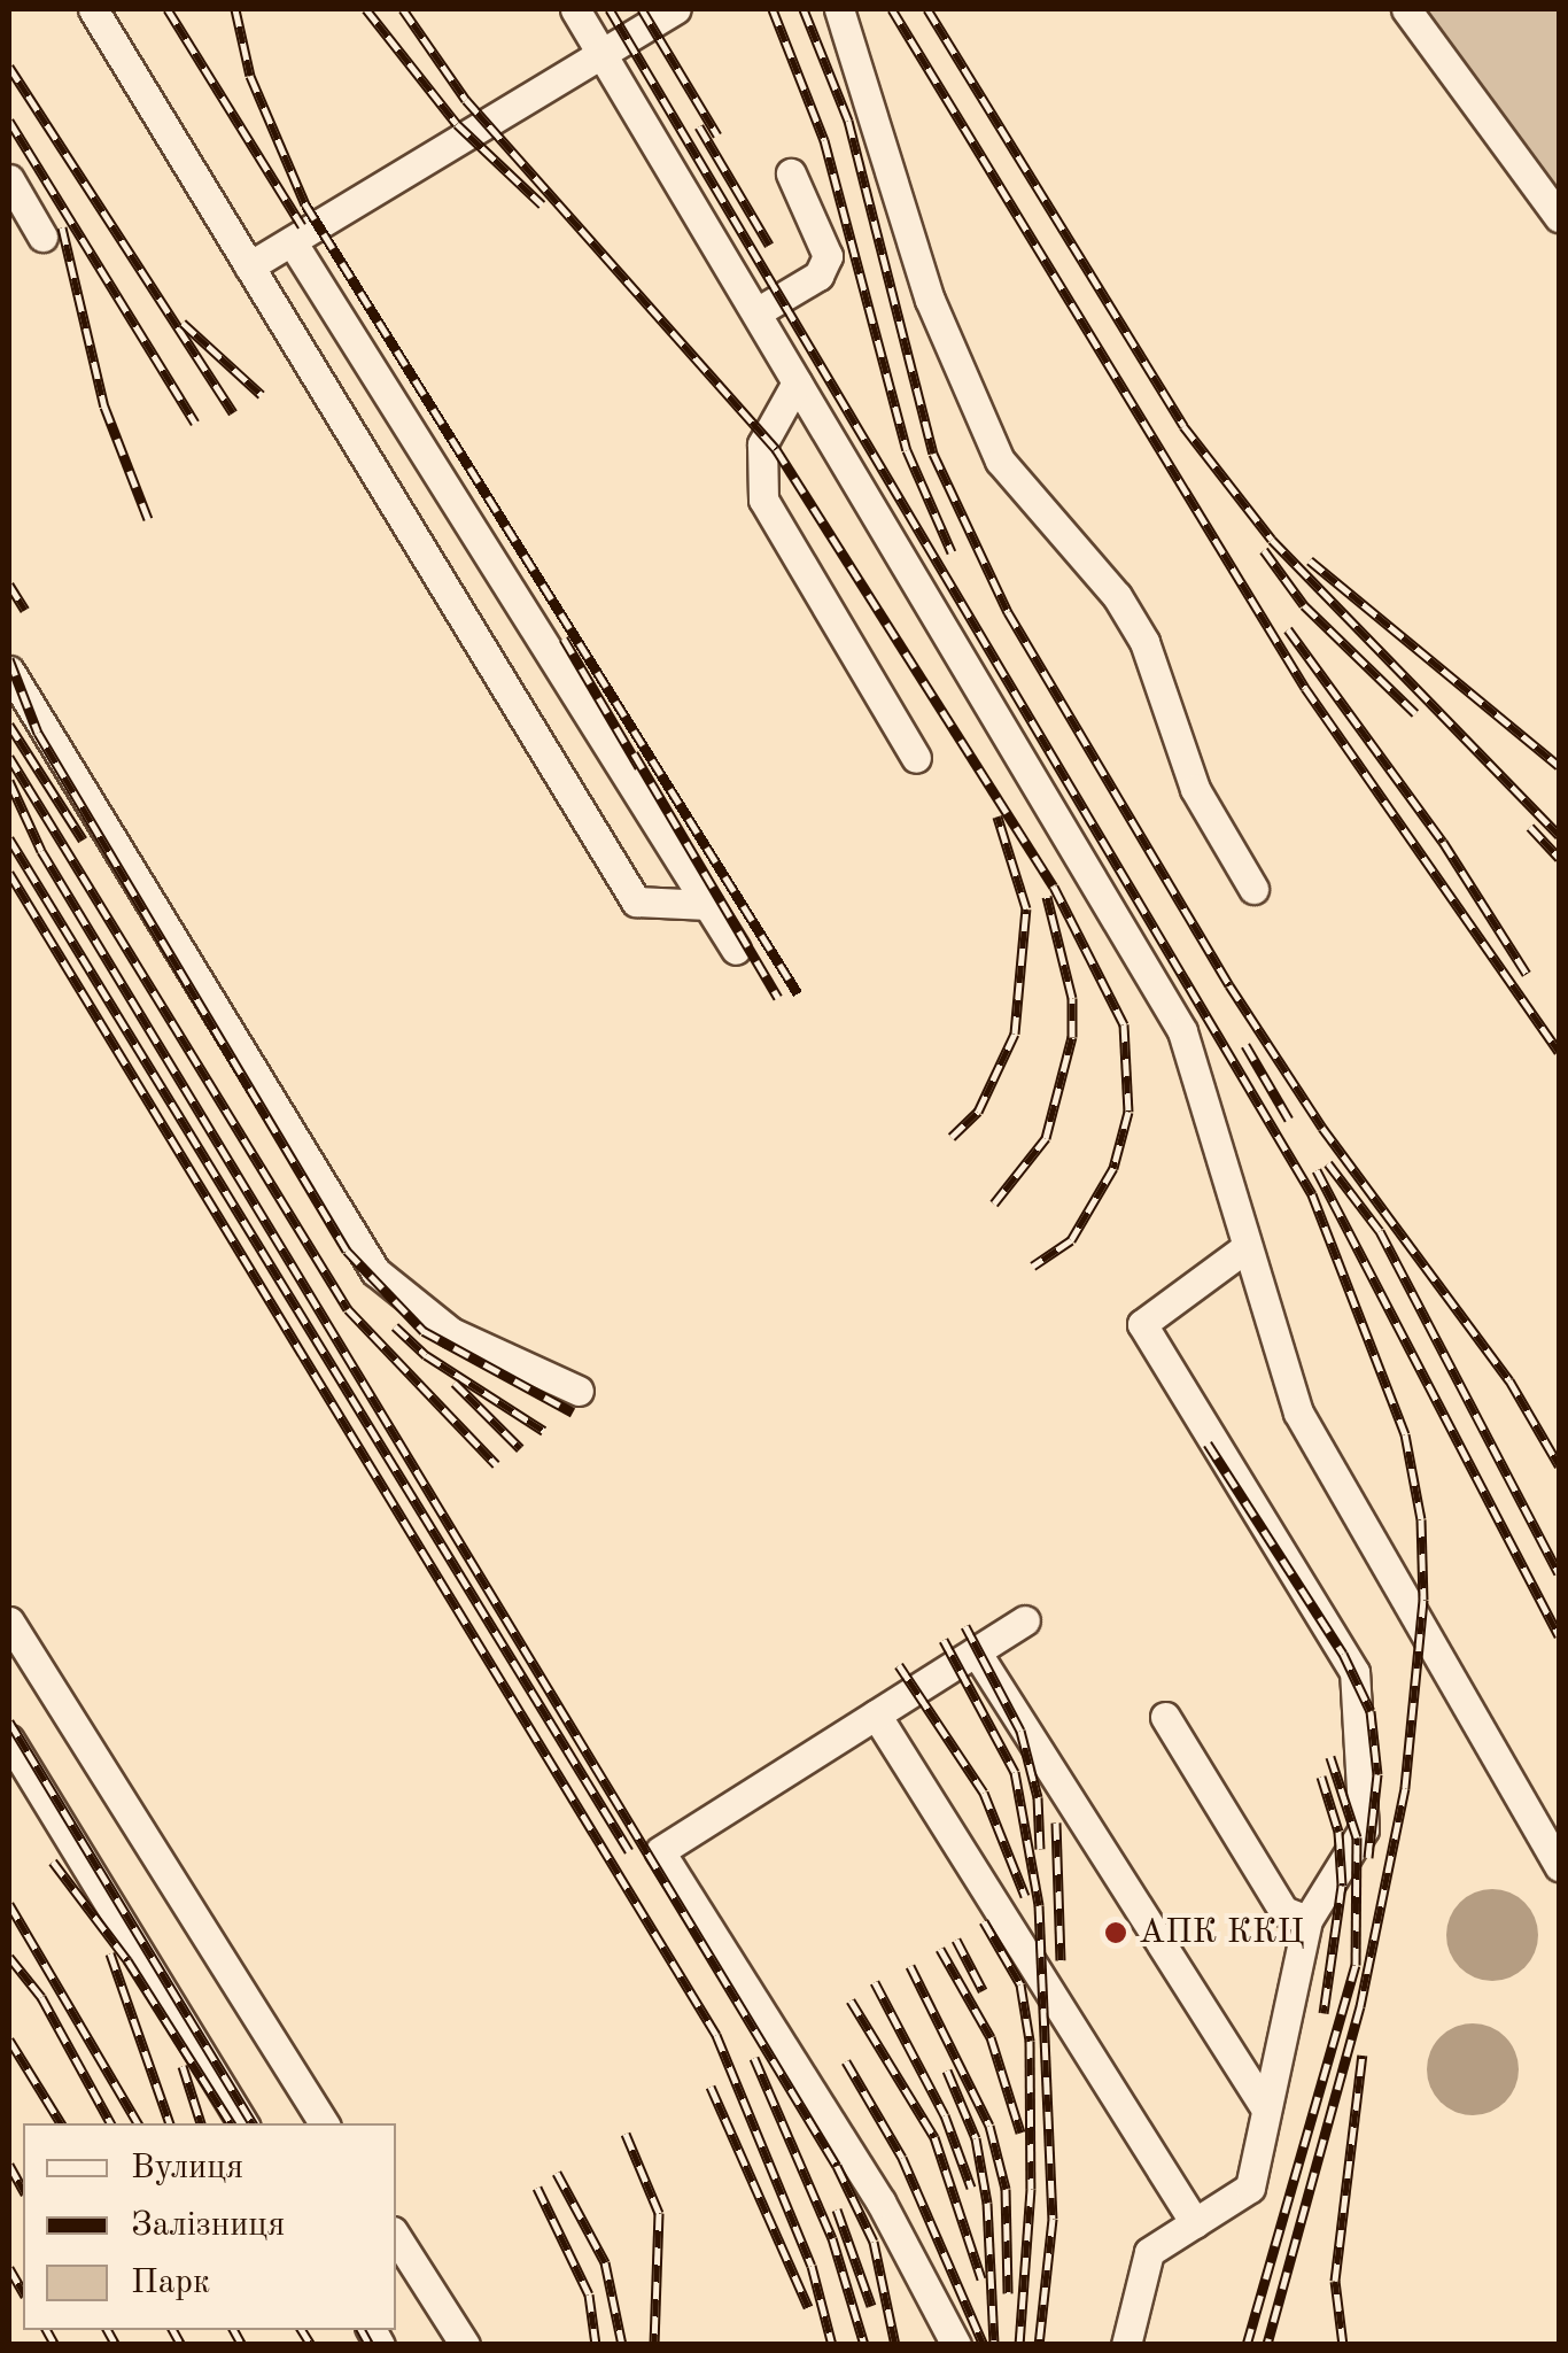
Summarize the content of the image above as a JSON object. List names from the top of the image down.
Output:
{
  "places": ["АПК ККЦ"],
  "legend": ["Вулиця", "Залізниця", "Парк"]
}
